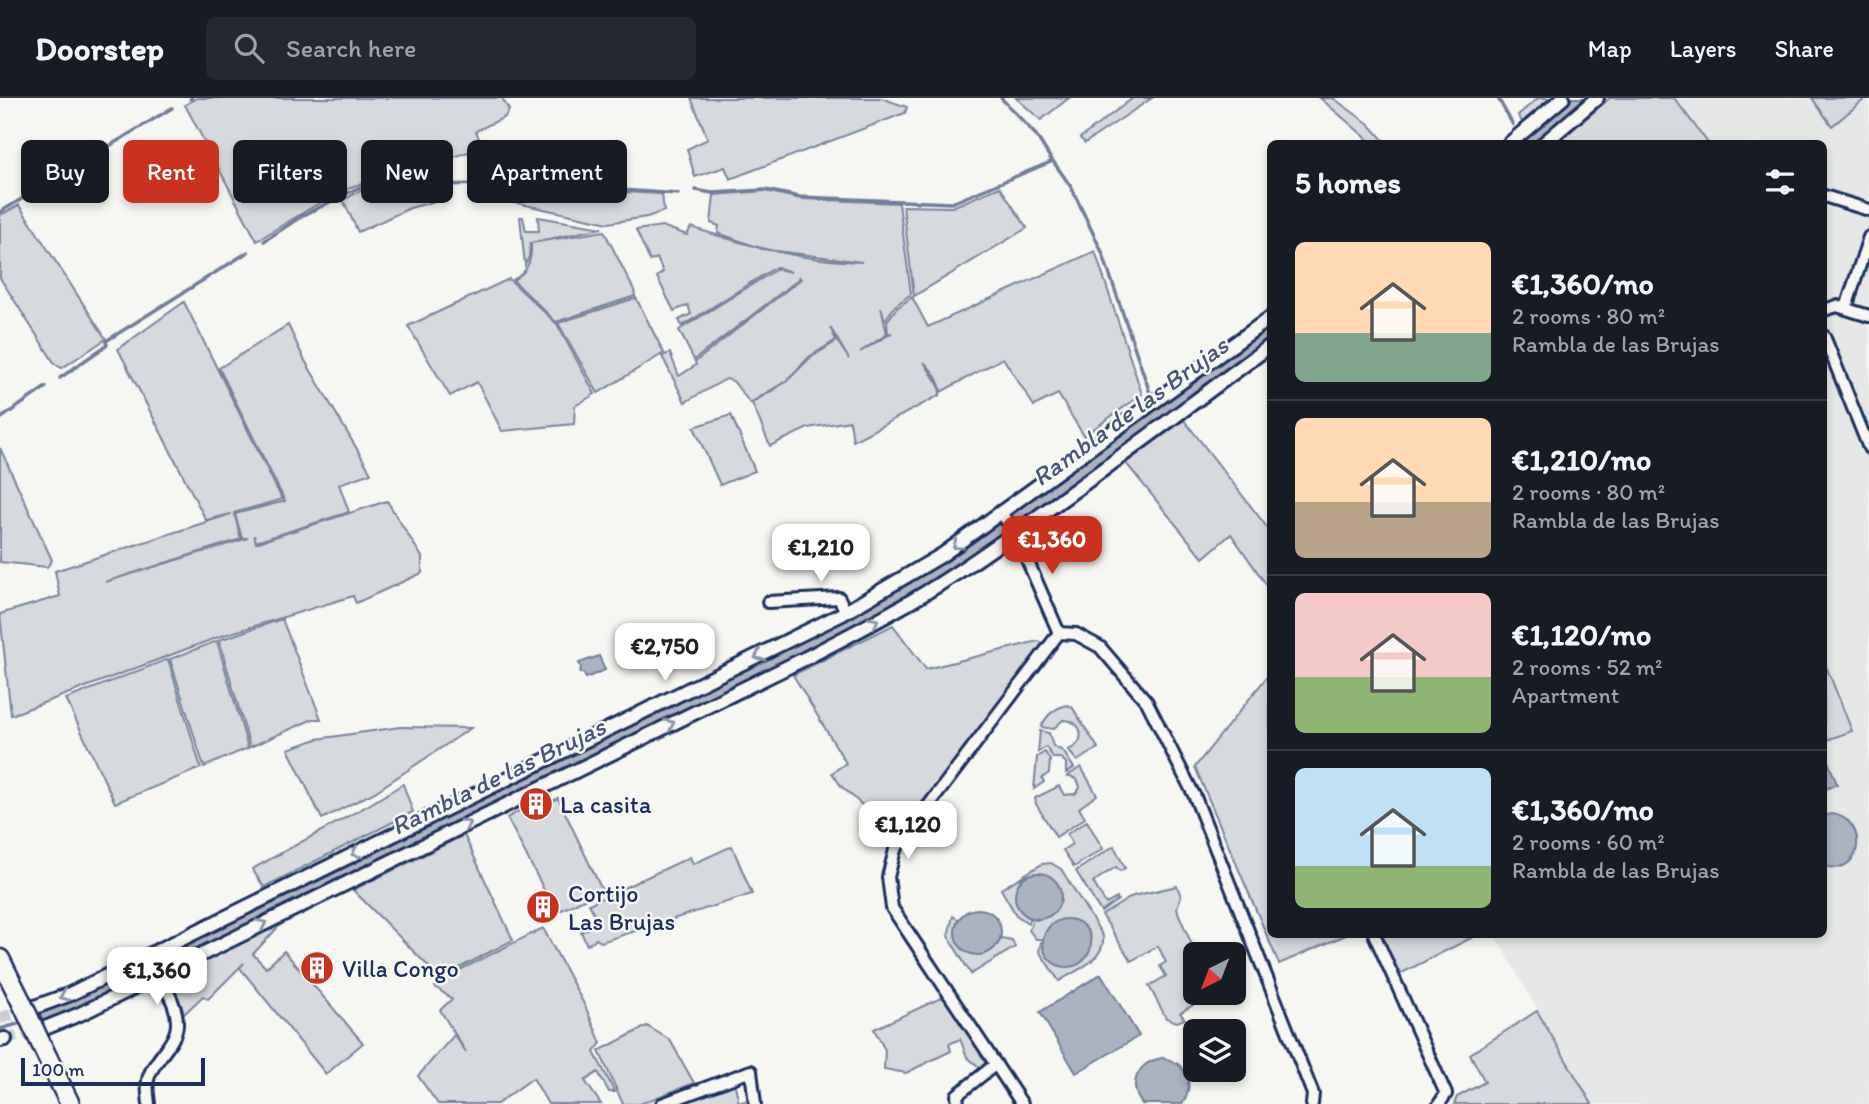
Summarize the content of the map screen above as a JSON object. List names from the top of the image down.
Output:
{
  "water": ["Rambla de las Brujas"],
  "places": {
    "building": ["La casita", "Cortijo Las Brujas", "Villa Congo"]
  },
  "scale_bar": "100 m",
  "north": "bottom left",
  "page": {
    "header": "Doorstep",
    "search": "Search here",
    "nav": ["Map", "Layers", "Share"],
    "chip": [
      "Buy",
      "Rent",
      "Filters",
      "New",
      "Apartment"
    ],
    "heading": "5 homes",
    "list": [
      {
        "name": "€1,360/mo",
        "note": "2 rooms · 80 m² · Rambla de las Brujas"
      },
      {
        "name": "€1,210/mo",
        "note": "2 rooms · 80 m² · Rambla de las Brujas"
      },
      {
        "name": "€1,120/mo",
        "note": "2 rooms · 52 m² · Apartment"
      },
      {
        "name": "€1,360/mo",
        "note": "2 rooms · 60 m² · Rambla de las Brujas"
      }
    ],
    "price": [
      "€1,360",
      "€1,210",
      "€2,750",
      "€1,120",
      "€1,360"
    ],
    "scale": "100 m"
  }
}
